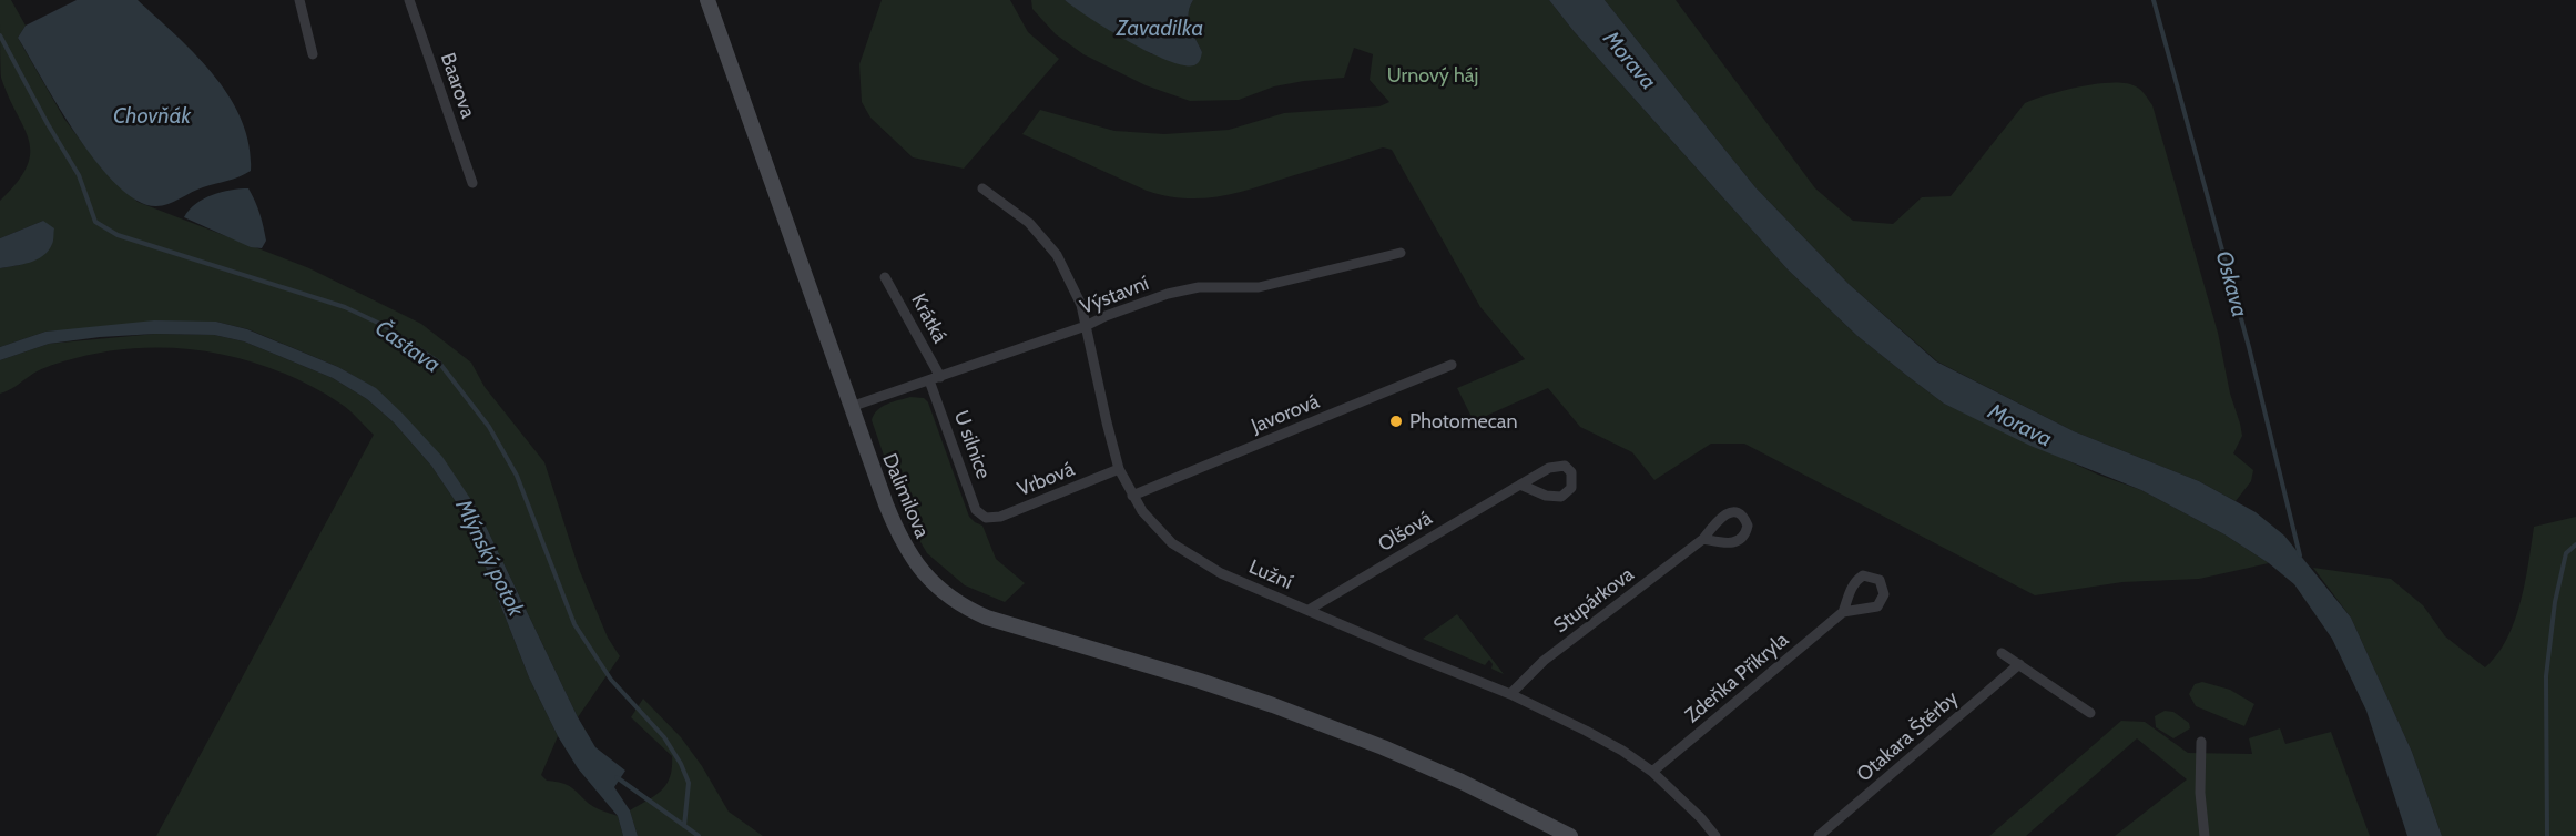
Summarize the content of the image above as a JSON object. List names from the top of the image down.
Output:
{
  "streets": {
    "main road": ["Dalimilova"],
    "street": [
      "Baarova",
      "Výstavní",
      "Krátká",
      "Javorová",
      "U silnice",
      "Vrbová",
      "Olšová",
      "Lužní",
      "Stupárkova",
      "Zdeňka Přikryla",
      "Otakara Štěrby"
    ]
  },
  "crossings": [
    ["Výstavní", "Krátká"],
    ["Výstavní", "U silnice"],
    ["Výstavní", "Dalimilova"],
    ["Výstavní", "Lužní"],
    ["Krátká", "U silnice"],
    ["Javorová", "Lužní"],
    ["U silnice", "Vrbová"],
    ["Vrbová", "Lužní"],
    ["Olšová", "Lužní"],
    ["Lužní", "Stupárkova"],
    ["Lužní", "Zdeňka Přikryla"]
  ],
  "water": [
    "Zavadilka",
    "Morava",
    "Chovňák",
    "Oskava",
    "Častava",
    "Mlýnský potok"
  ],
  "parks": ["Urnový háj"],
  "places": ["Photomecan"]
}
